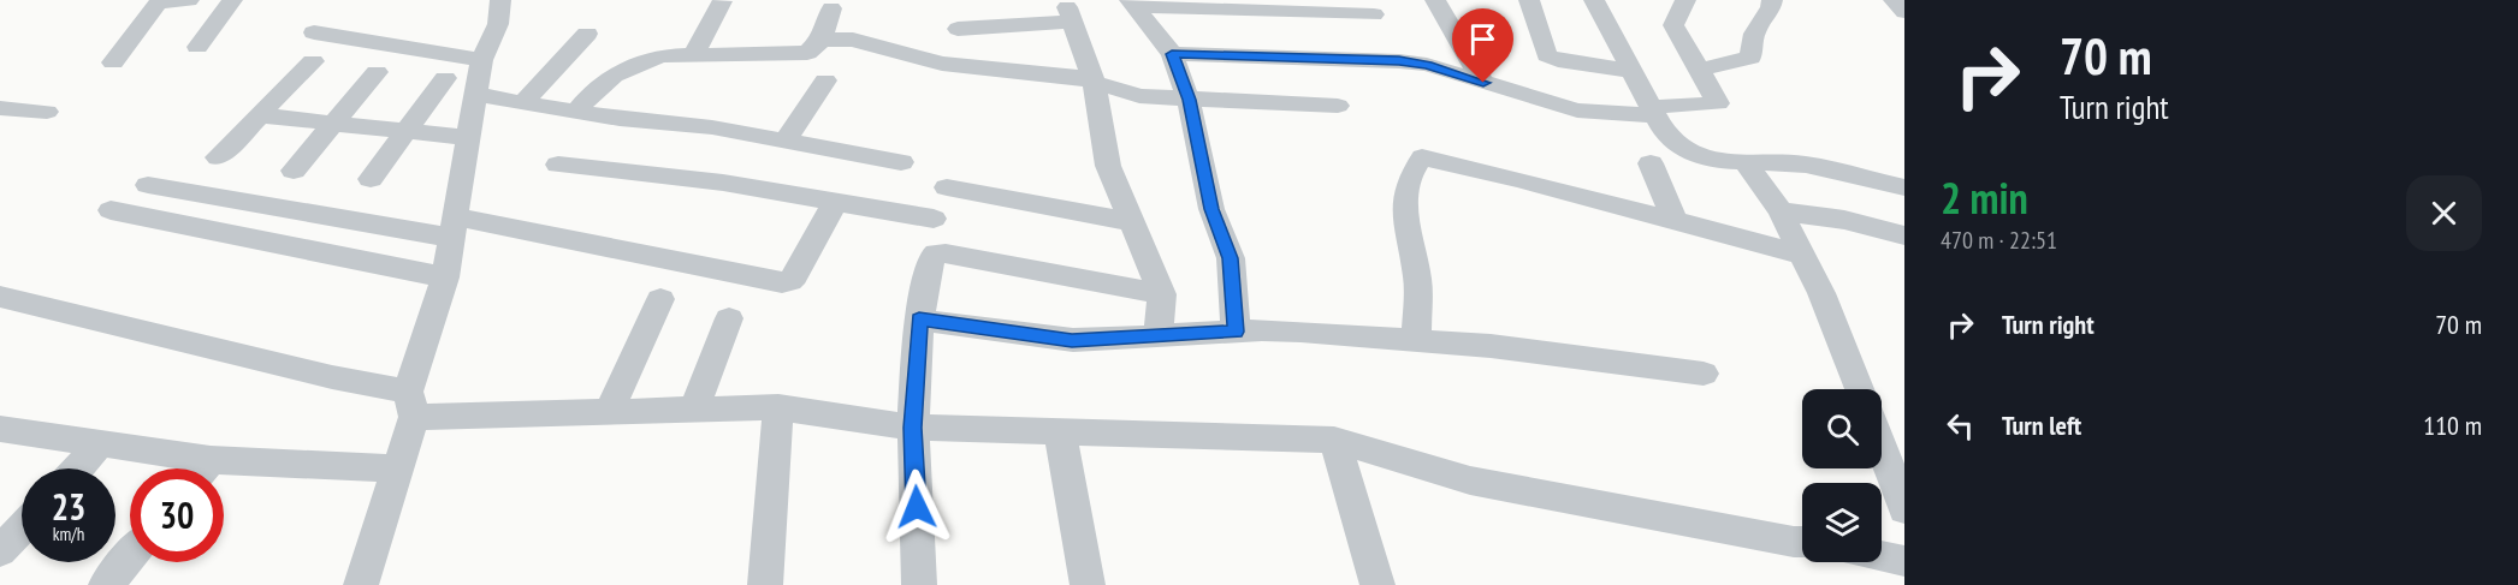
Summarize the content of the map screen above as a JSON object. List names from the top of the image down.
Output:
{
  "page": {
    "turn": ["70 m", "Turn right"],
    "heading": ["2 min", "470 m · 22:51"],
    "list": [
      {
        "name": "Turn right",
        "value": "70 m"
      },
      {
        "name": "Turn left",
        "value": "110 m"
      }
    ],
    "speed": "23 km/h",
    "limit": "30"
  }
}
